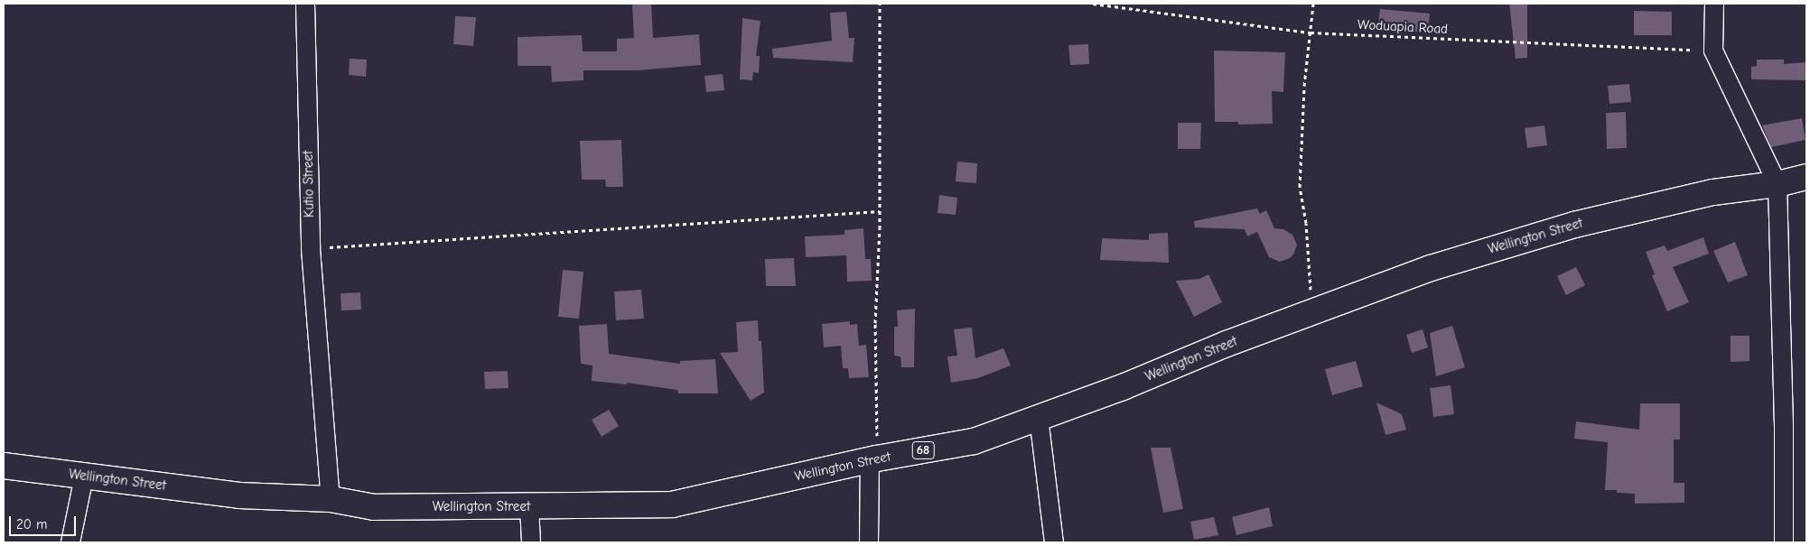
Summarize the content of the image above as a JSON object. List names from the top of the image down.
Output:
{
  "streets": {
    "main road": ["Wellington Street", "68"],
    "street": ["Kutio Street"],
    "path": ["Woduapia Road"]
  },
  "crossings": [
    ["Kutio Street", "Wellington Street"]
  ],
  "scale_bar": "20 m"
}
